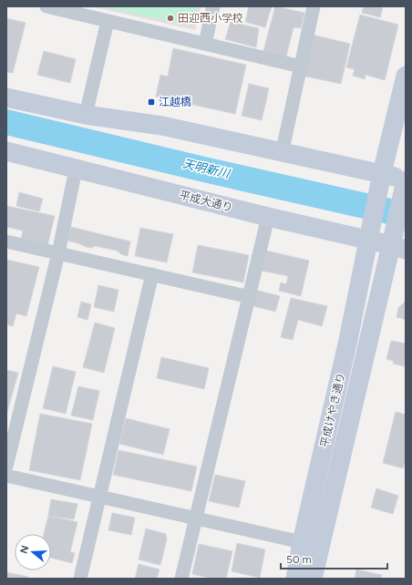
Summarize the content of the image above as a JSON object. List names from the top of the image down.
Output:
{
  "streets": {
    "street": ["平成大通り", "平成けやき通り"]
  },
  "crossings": [
    ["平成大通り", "平成けやき通り"]
  ],
  "water": ["天明新川"],
  "places": {
    "other": ["田迎西小学校"],
    "transit": ["江越橋"]
  },
  "scale_bar": "50 m",
  "north": "left"
}
